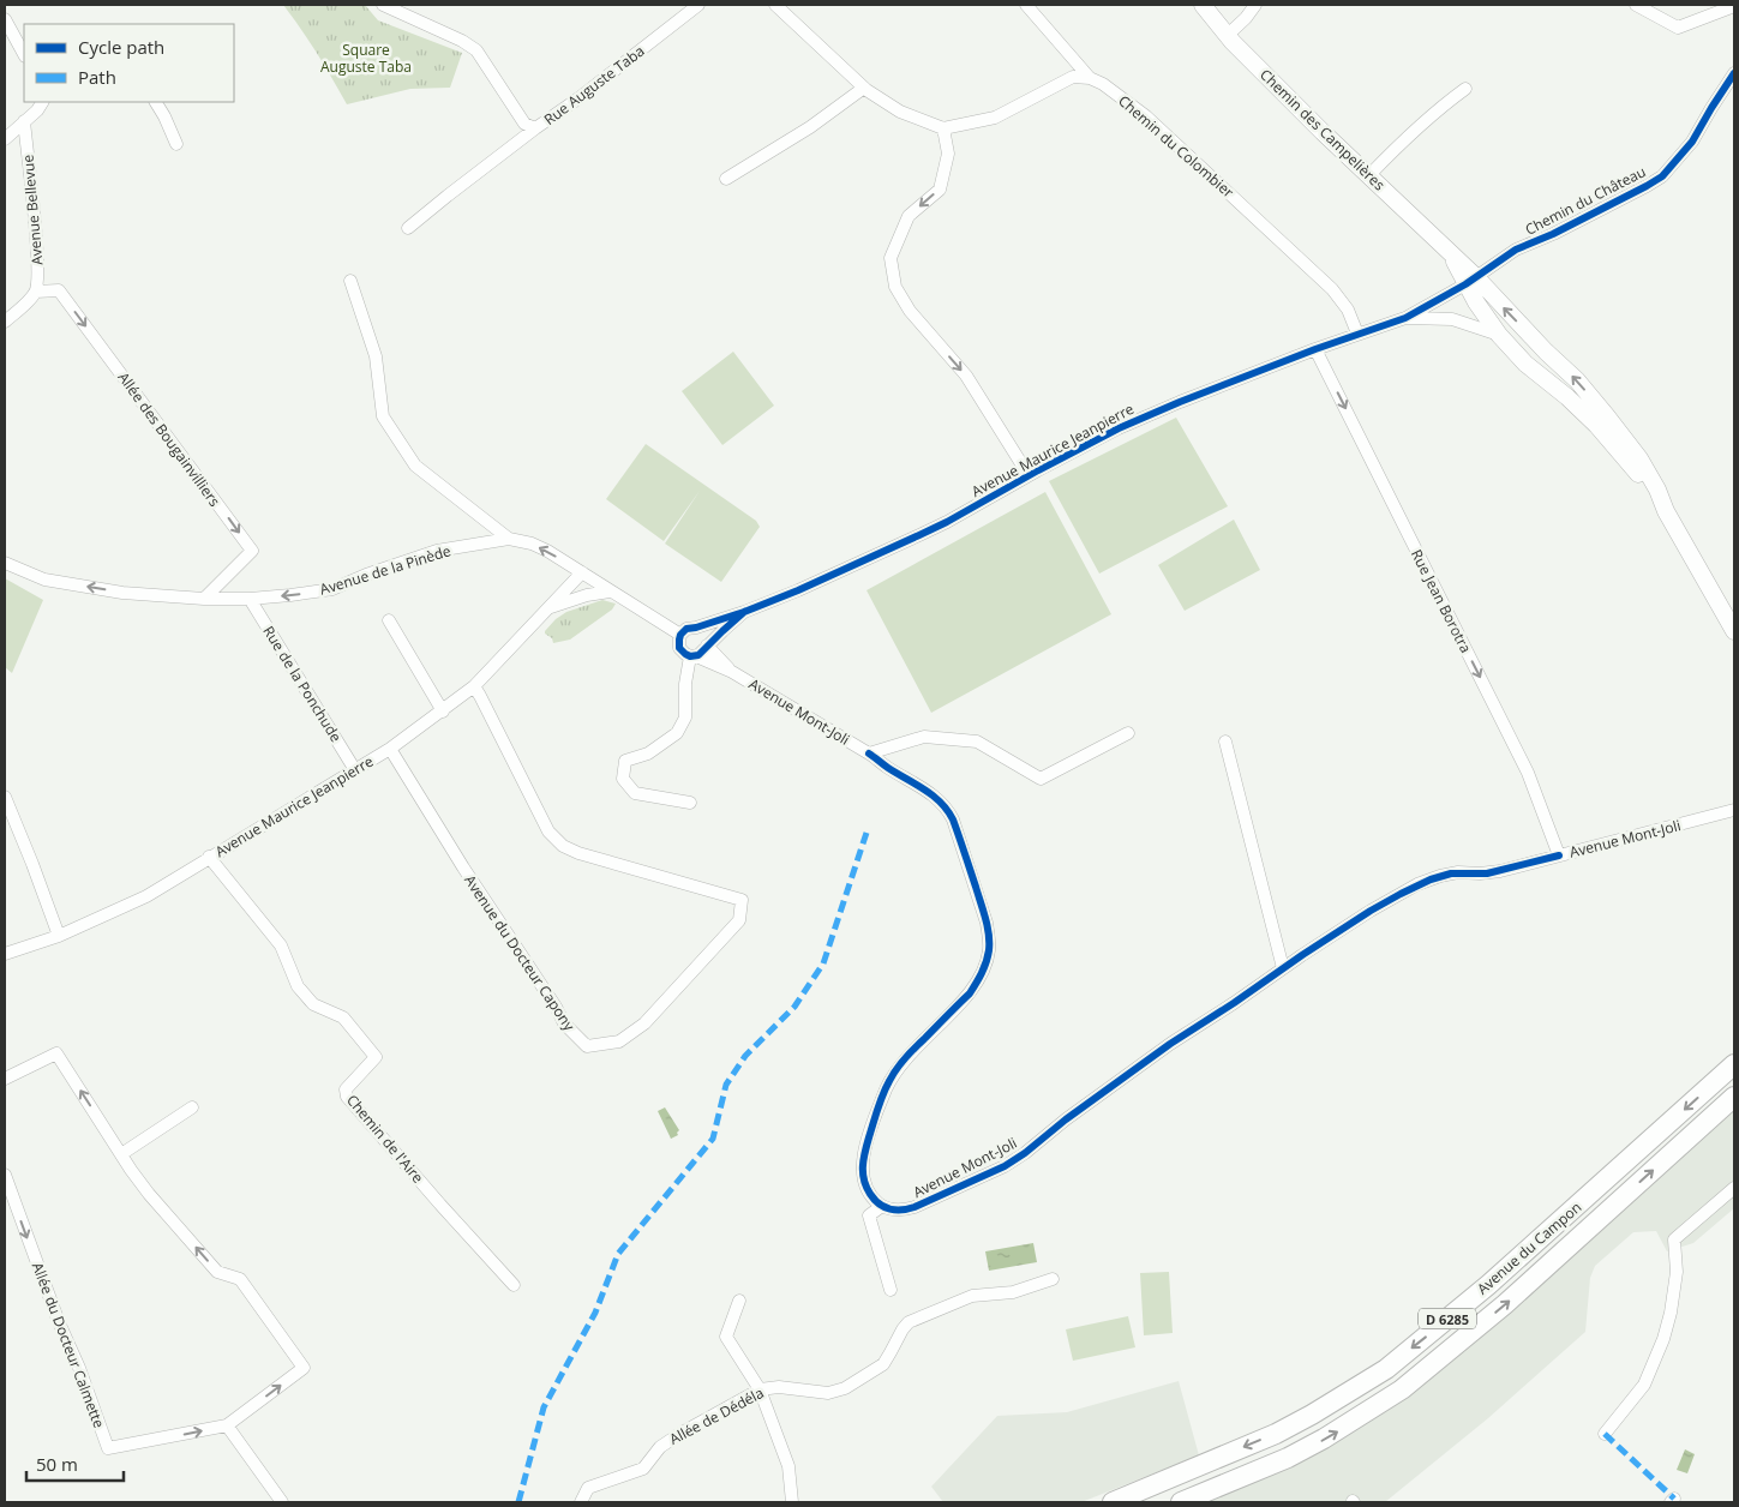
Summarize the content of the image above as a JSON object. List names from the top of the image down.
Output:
{
  "streets": {
    "main road": ["Chemin des Campelières", "Avenue du Campon", "D 6285"],
    "street": [
      "Rue Auguste Taba",
      "Chemin du Colombier",
      "Chemin du Château",
      "Avenue Bellevue",
      "Allée des Bougainvilliers",
      "Avenue Maurice Jeanpierre",
      "Avenue de la Pinède",
      "Rue Jean Borotra",
      "Rue de la Ponchude",
      "Avenue Mont-Joli",
      "Avenue du Docteur Capony",
      "Chemin de l'Aire",
      "Allée du Docteur Calmette",
      "Allée de Dédéla"
    ]
  },
  "crossings": [
    ["Chemin des Campelières", "Chemin du Château"],
    ["Chemin des Campelières", "Avenue Maurice Jeanpierre"],
    ["Chemin du Colombier", "Avenue Maurice Jeanpierre"],
    ["Chemin du Château", "Avenue Maurice Jeanpierre"],
    ["Avenue Bellevue", "Allée des Bougainvilliers"],
    ["Allée des Bougainvilliers", "Avenue de la Pinède"],
    ["Avenue Maurice Jeanpierre", "Avenue de la Pinède"],
    ["Avenue Maurice Jeanpierre", "Rue Jean Borotra"],
    ["Avenue Maurice Jeanpierre", "Rue de la Ponchude"],
    ["Avenue Maurice Jeanpierre", "Avenue Mont-Joli"],
    ["Avenue Maurice Jeanpierre", "Avenue du Docteur Capony"],
    ["Avenue Maurice Jeanpierre", "Chemin de l'Aire"],
    ["Avenue de la Pinède", "Rue de la Ponchude"],
    ["Rue Jean Borotra", "Avenue Mont-Joli"]
  ],
  "one_way": [
    "Allée des Bougainvilliers",
    "Avenue de la Pinède",
    "Rue Jean Borotra",
    "Allée du Docteur Calmette"
  ],
  "parks": ["Square Auguste Taba"],
  "legend": ["Cycle path", "Path"],
  "scale_bar": "50 m"
}
